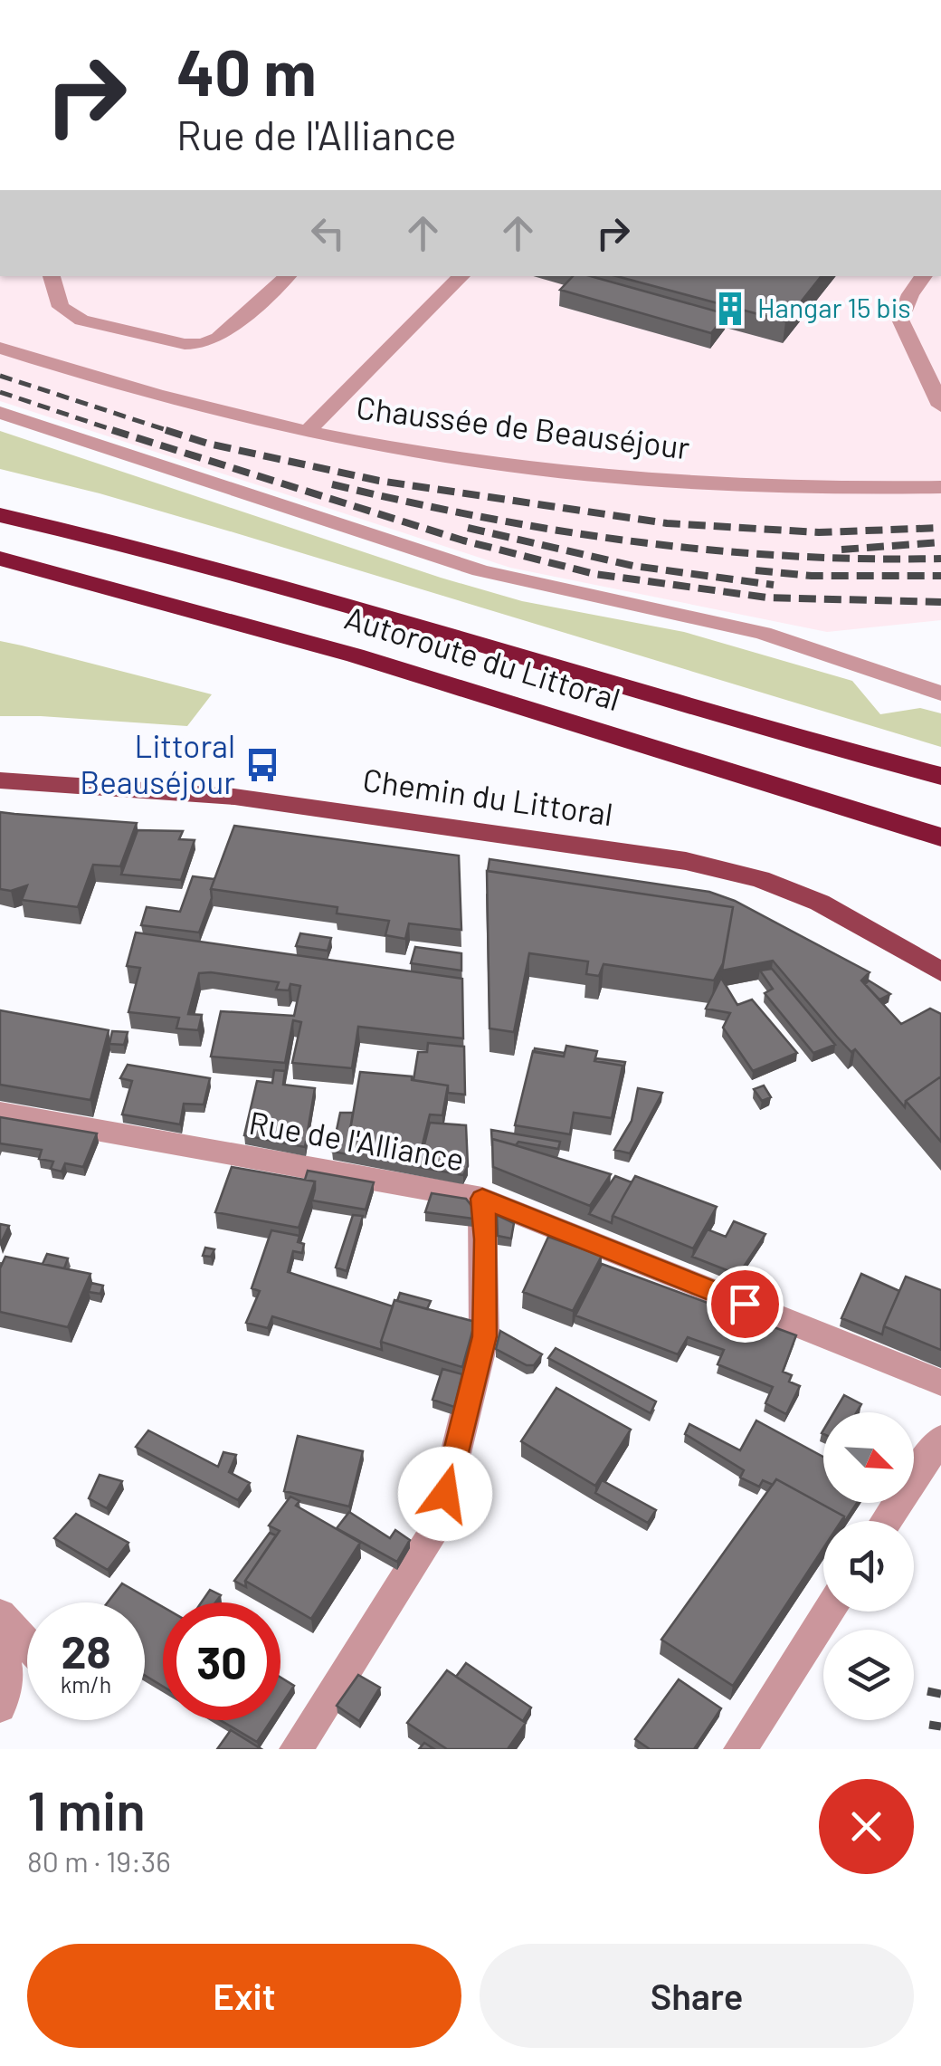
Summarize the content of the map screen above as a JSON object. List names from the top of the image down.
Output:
{
  "streets": {
    "highway": ["Autoroute du Littoral"],
    "main road": ["Chemin du Littoral"],
    "street": ["Chaussée de Beauséjour", "Rue de l'Alliance"]
  },
  "places": {
    "building": ["Hangar 15 bis"],
    "bus stop": ["Littoral Beauséjour"]
  },
  "north": "bottom right",
  "page": {
    "turn": ["40 m", "Rue de l'Alliance"],
    "speed": "28 km/h",
    "limit": "30",
    "heading": ["1 min", "80 m · 19:36"],
    "buttons": ["Exit", "Share"]
  }
}
